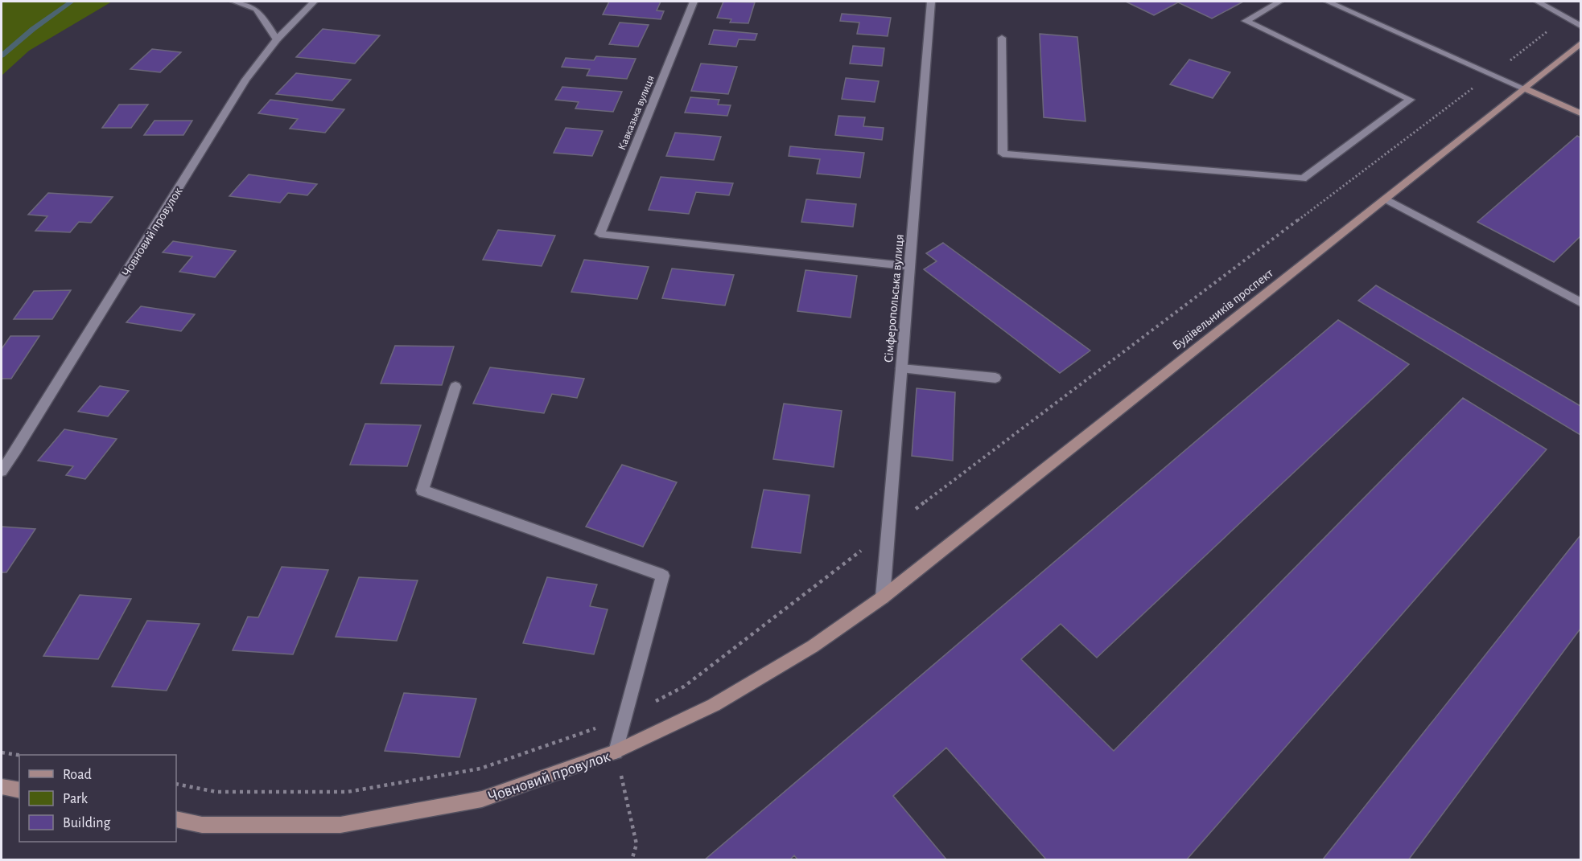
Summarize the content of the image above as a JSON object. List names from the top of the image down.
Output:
{
  "streets": {
    "street": [
      "Кавказька вулиця",
      "Човновий провулок",
      "Сімферопольська вулиця",
      "Будівельників проспект"
    ]
  },
  "crossings": [
    ["Кавказька вулиця", "Сімферопольська вулиця"],
    ["Човновий провулок", "Сімферопольська вулиця"],
    ["Човновий провулок", "Будівельників проспект"],
    ["Сімферопольська вулиця", "Будівельників проспект"]
  ],
  "legend": ["Road", "Park", "Building"]
}
